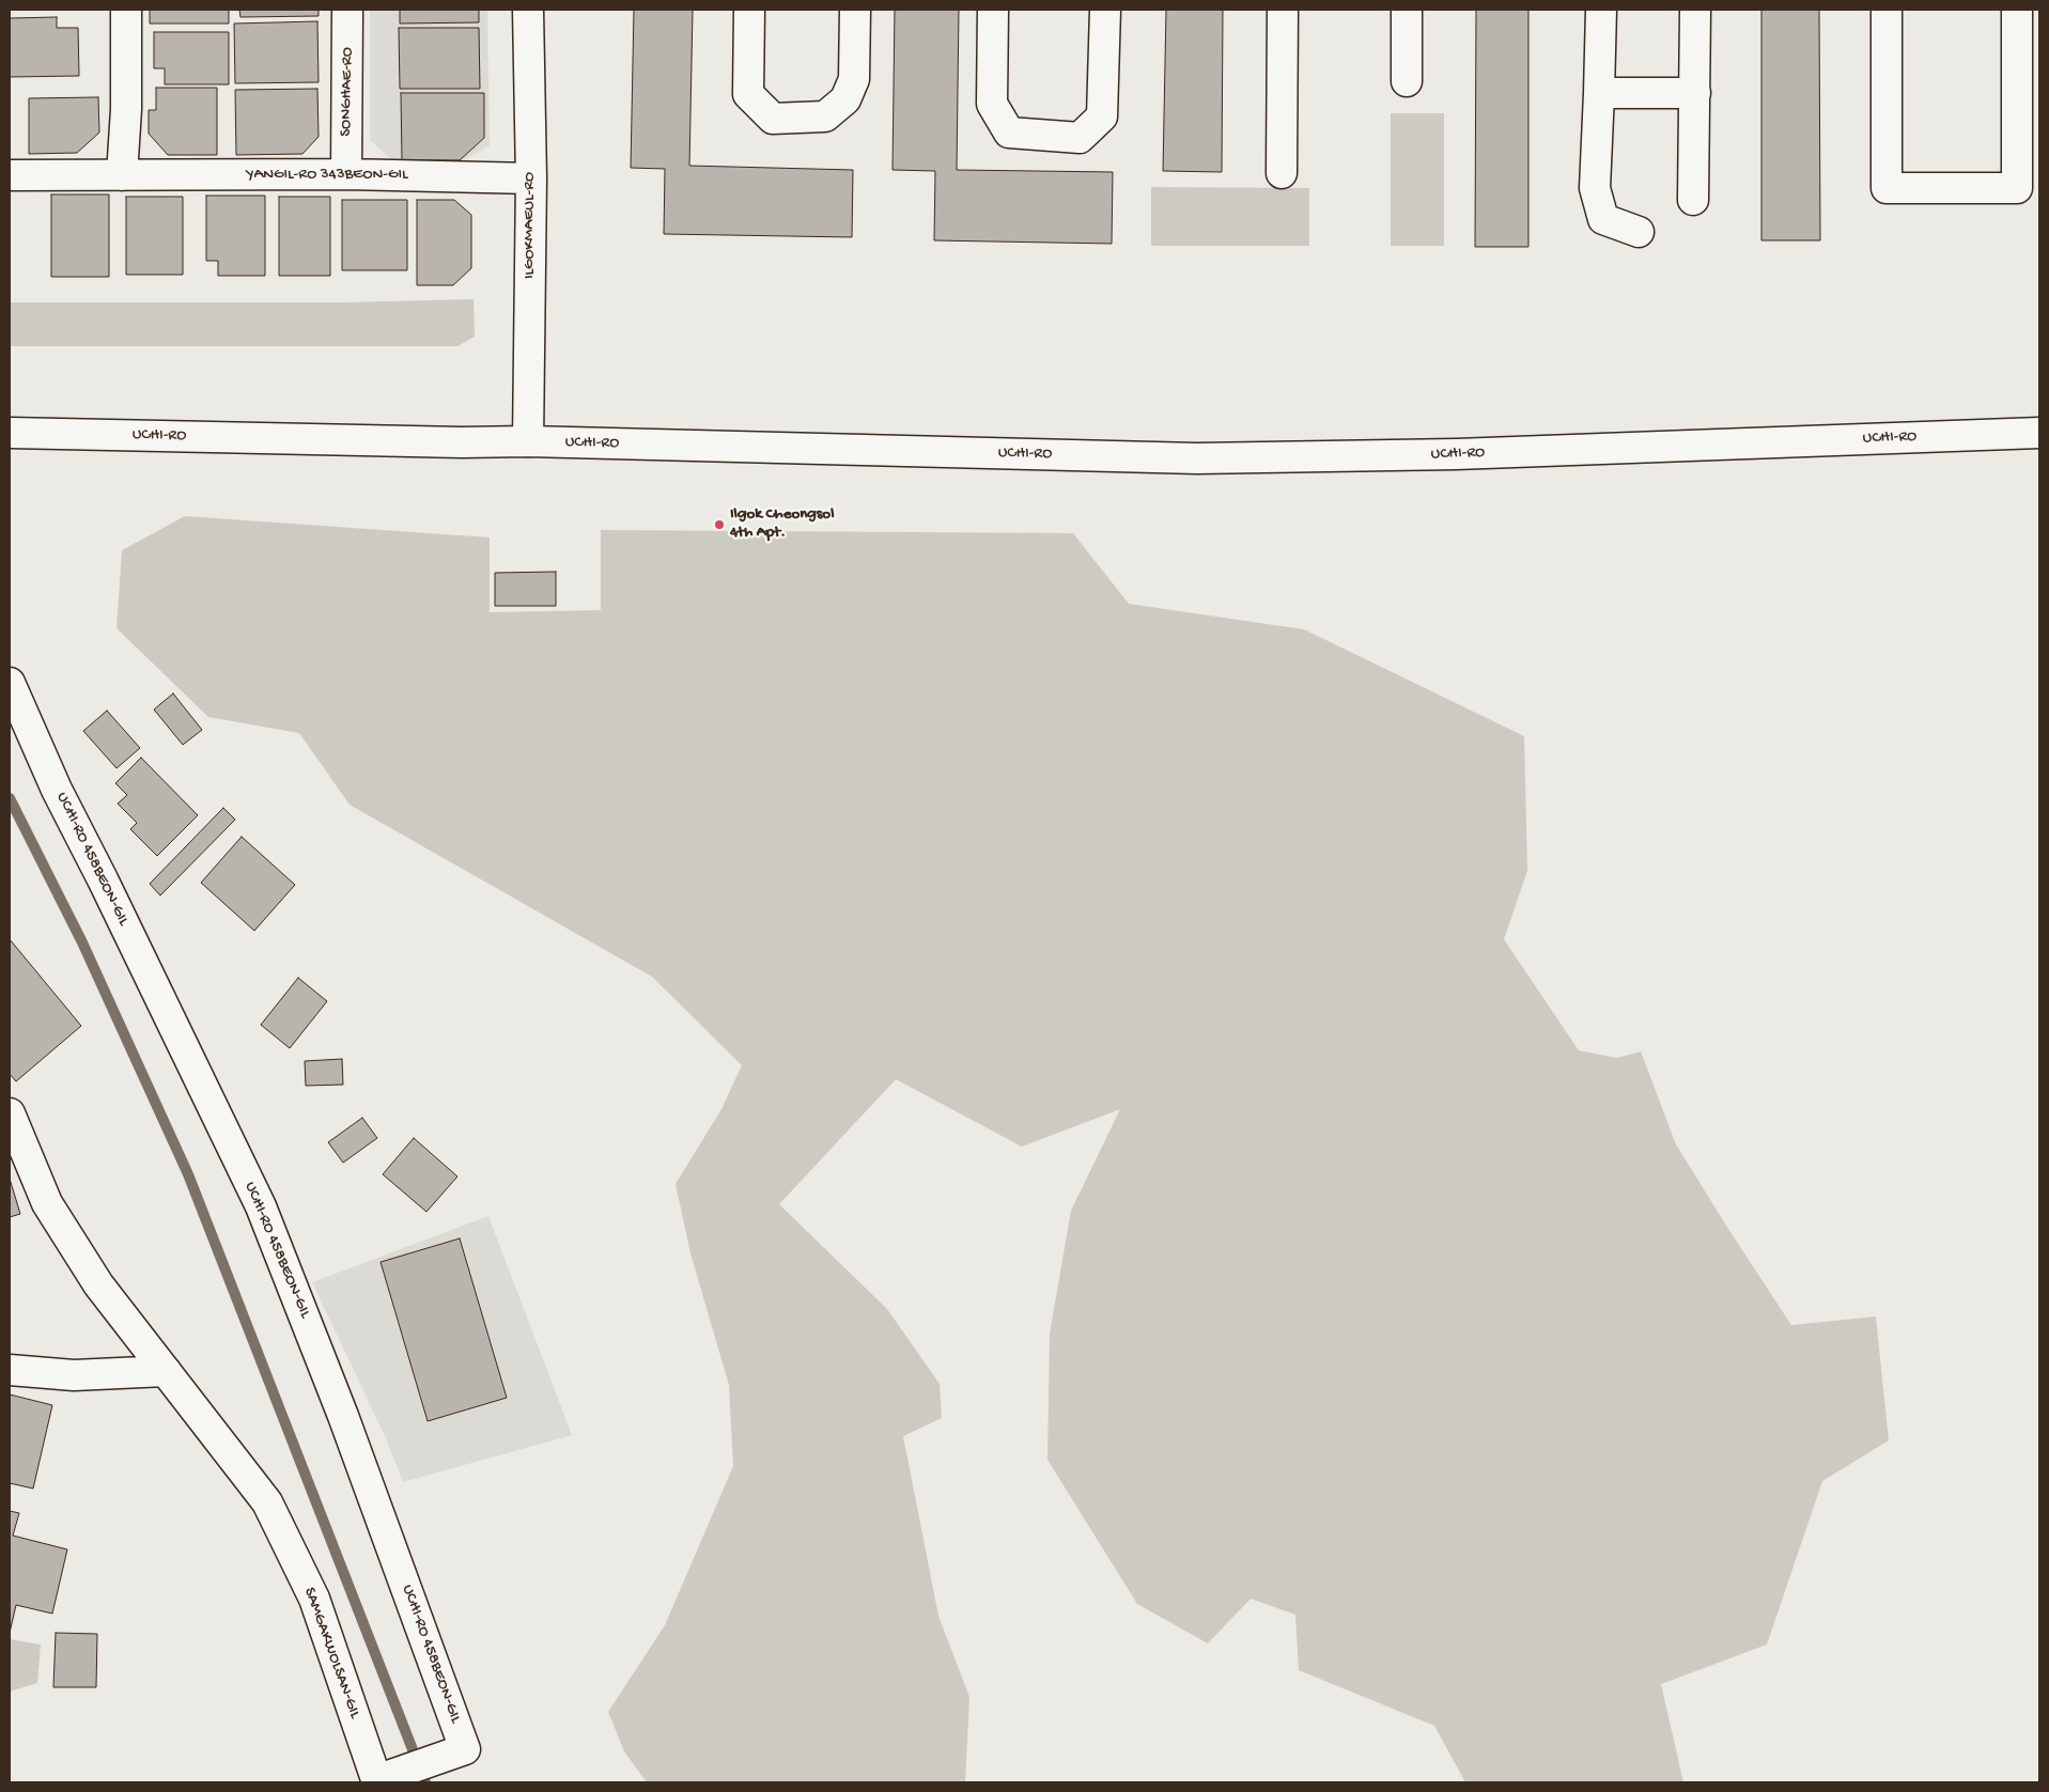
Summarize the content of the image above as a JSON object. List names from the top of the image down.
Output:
{
  "streets": {
    "street": [
      "SONGHAE-RO",
      "YANGIL-RO 343BEON-GIL",
      "ILGOKMAEUL-RO",
      "UCHI-RO",
      "UCHI-RO 458BEON-GIL",
      "SAMGAKWOLSAN-GIL"
    ]
  },
  "crossings": [
    ["SONGHAE-RO", "YANGIL-RO 343BEON-GIL"],
    ["YANGIL-RO 343BEON-GIL", "ILGOKMAEUL-RO"],
    ["ILGOKMAEUL-RO", "UCHI-RO"],
    ["UCHI-RO 458BEON-GIL", "SAMGAKWOLSAN-GIL"]
  ],
  "places": ["Ilgok Cheongsol 4th Apt."]
}
